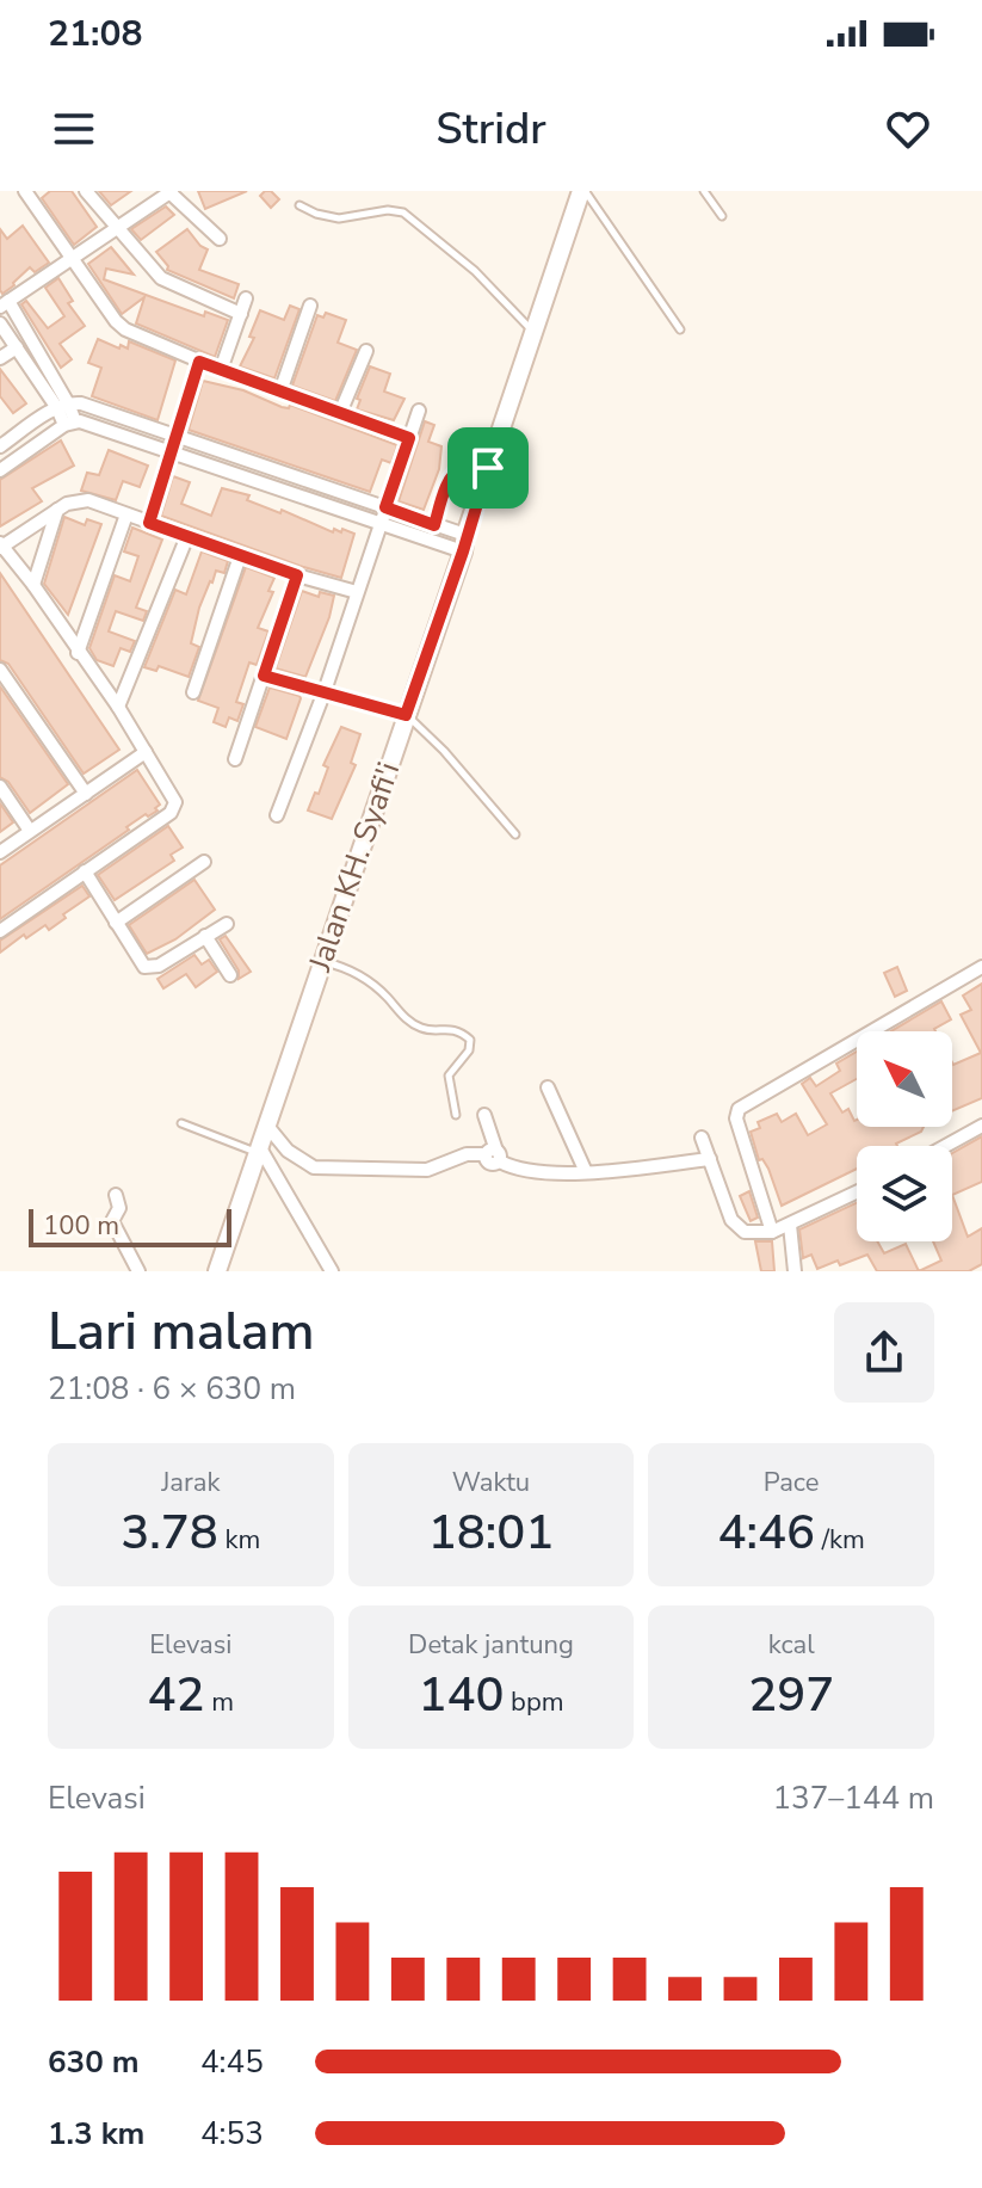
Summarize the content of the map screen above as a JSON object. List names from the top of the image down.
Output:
{
  "streets": {
    "main road": ["Jalan KH. Syafi'i"]
  },
  "scale_bar": "100 m",
  "north": "top left",
  "page": {
    "status": "21:08",
    "header": "Stridr",
    "scale": "100 m",
    "heading": ["Lari malam", "21:08 · 6 × 630 m"],
    "stats": [
      ["Jarak", "3.78 km"],
      ["Waktu", "18:01"],
      ["Pace", "4:46 /km"],
      ["Elevasi", "42 m"],
      ["Detak jantung", "140 bpm"],
      ["kcal", "297"]
    ],
    "chart": ["Elevasi", "137–144 m"],
    "list": [
      {
        "name": "630 m",
        "note": "4:45"
      },
      {
        "name": "1.3 km",
        "note": "4:53"
      }
    ]
  }
}
